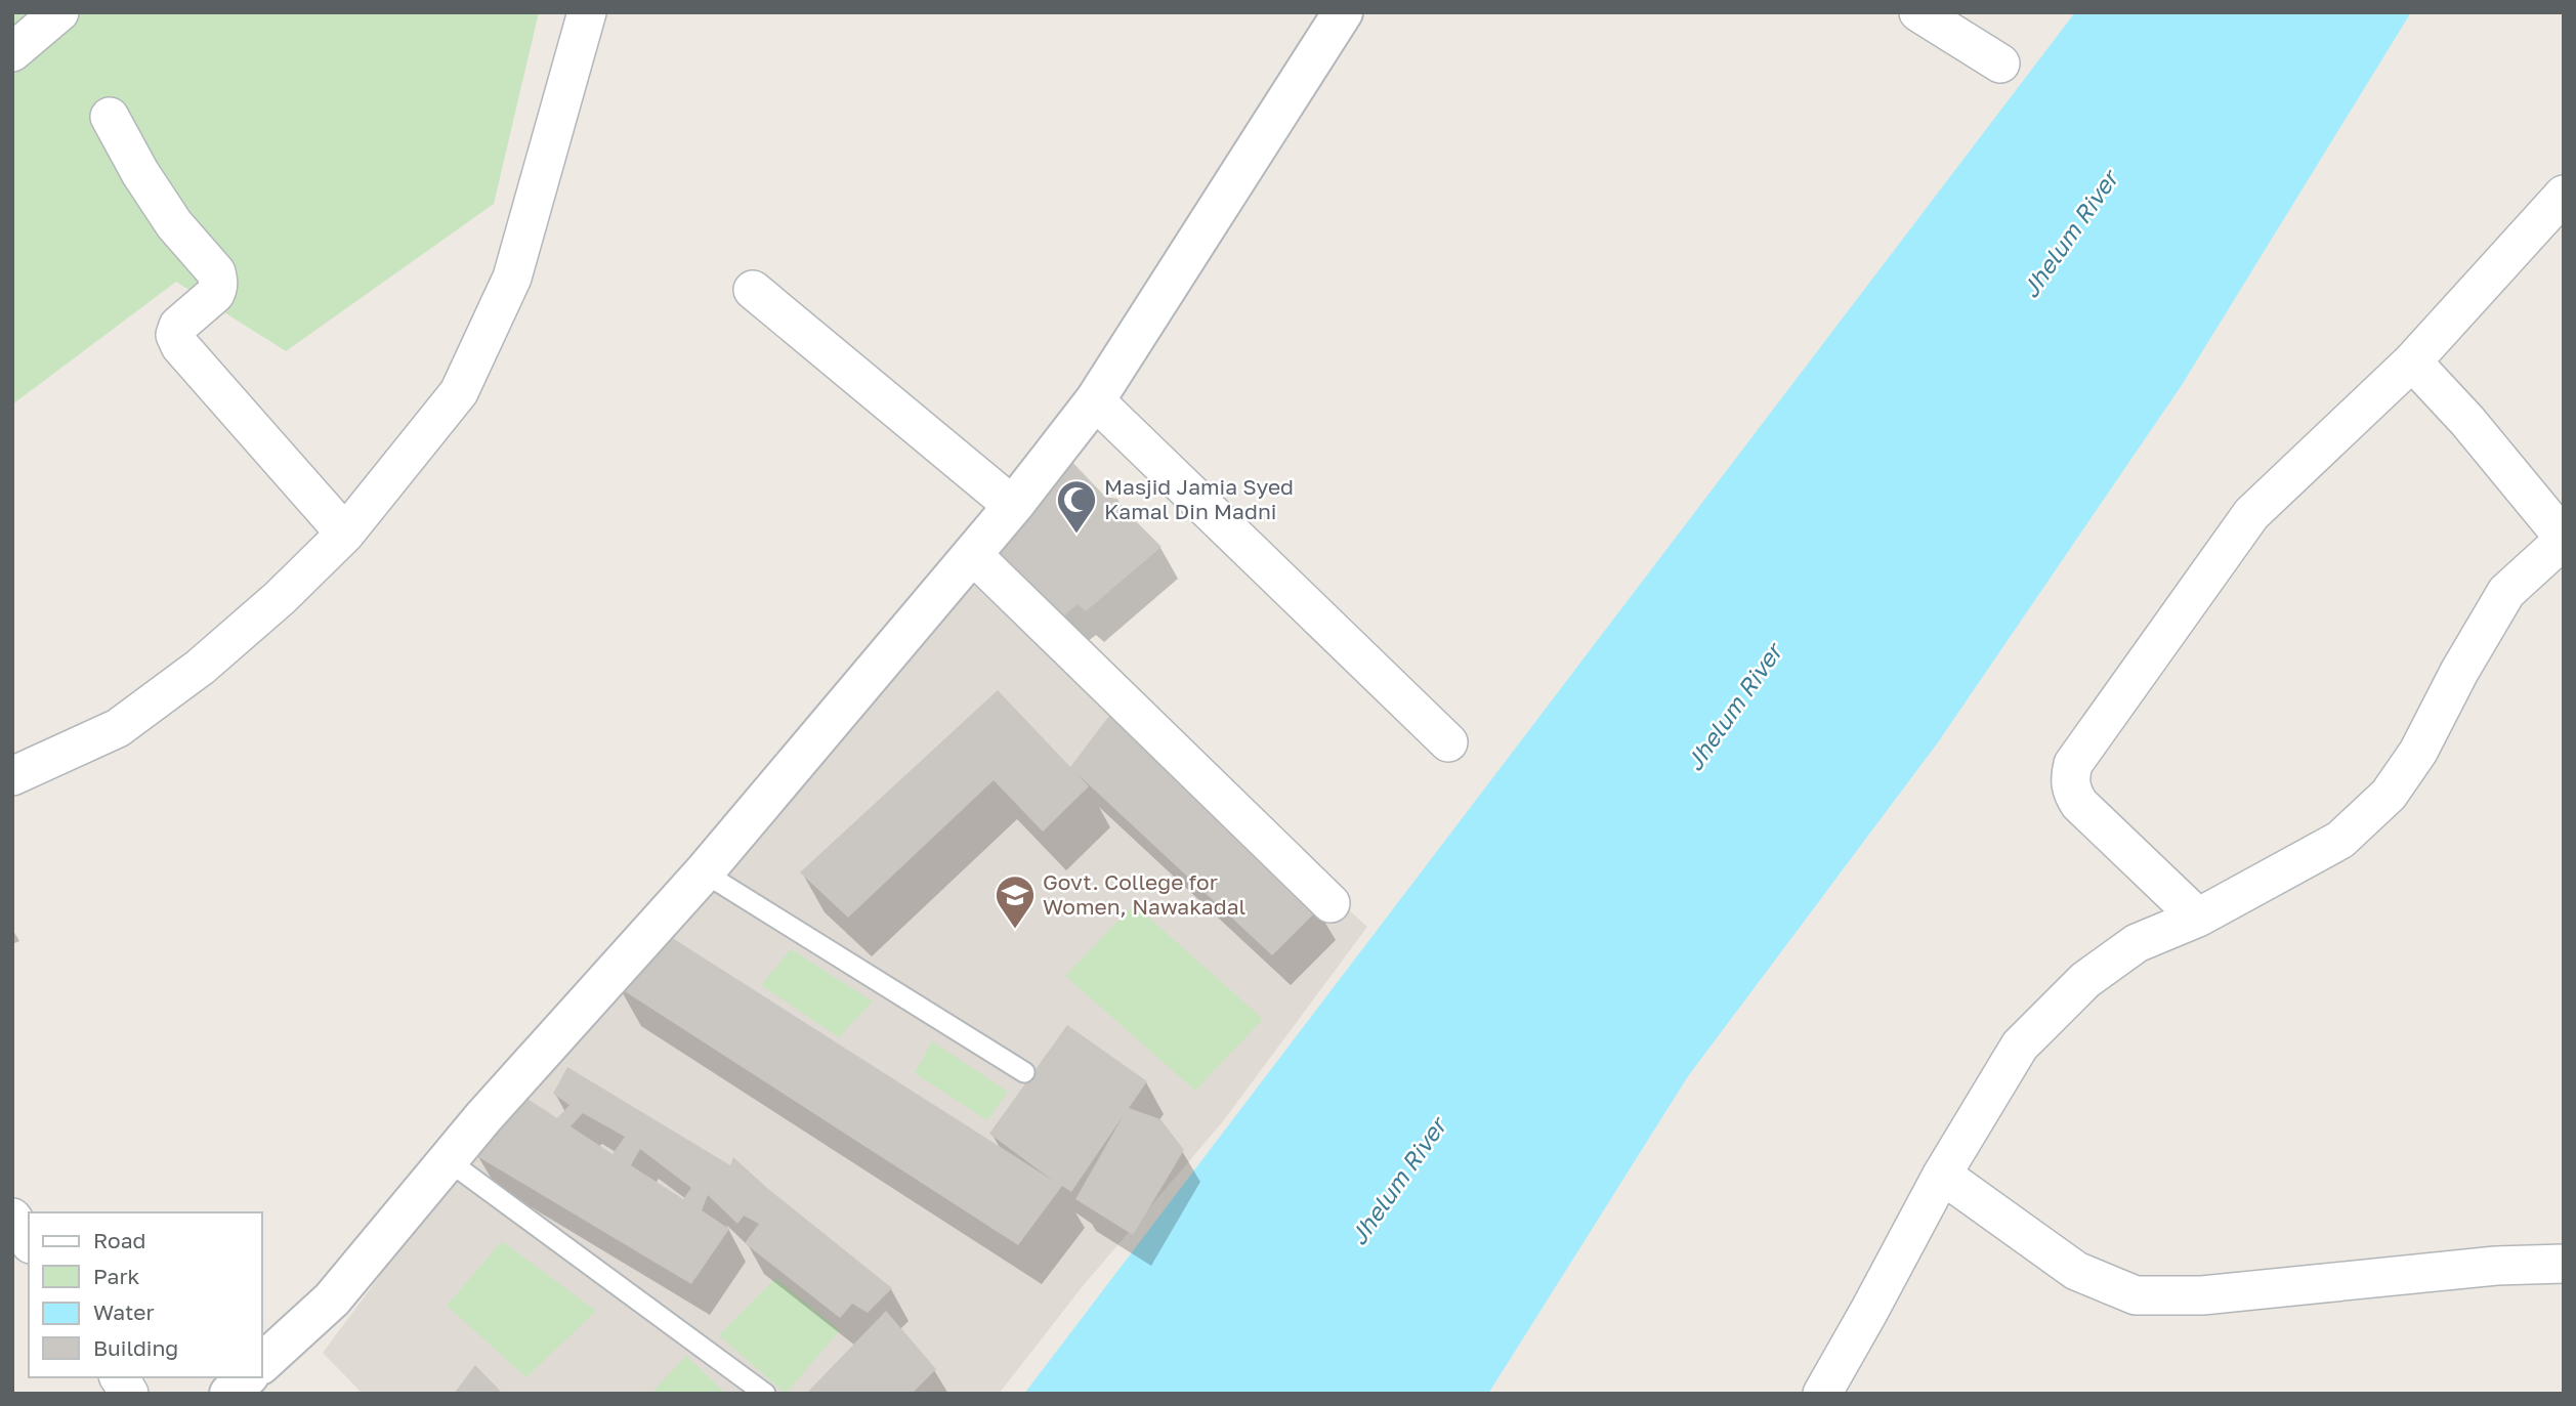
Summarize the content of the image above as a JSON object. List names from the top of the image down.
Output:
{
  "water": ["Jhelum River"],
  "places": {
    "mosque": ["Masjid Jamia Syed Kamal Din Madni"],
    "school or university": ["Govt. College for Women, Nawakadal"]
  },
  "legend": [
    "Road",
    "Park",
    "Water",
    "Building"
  ]
}
